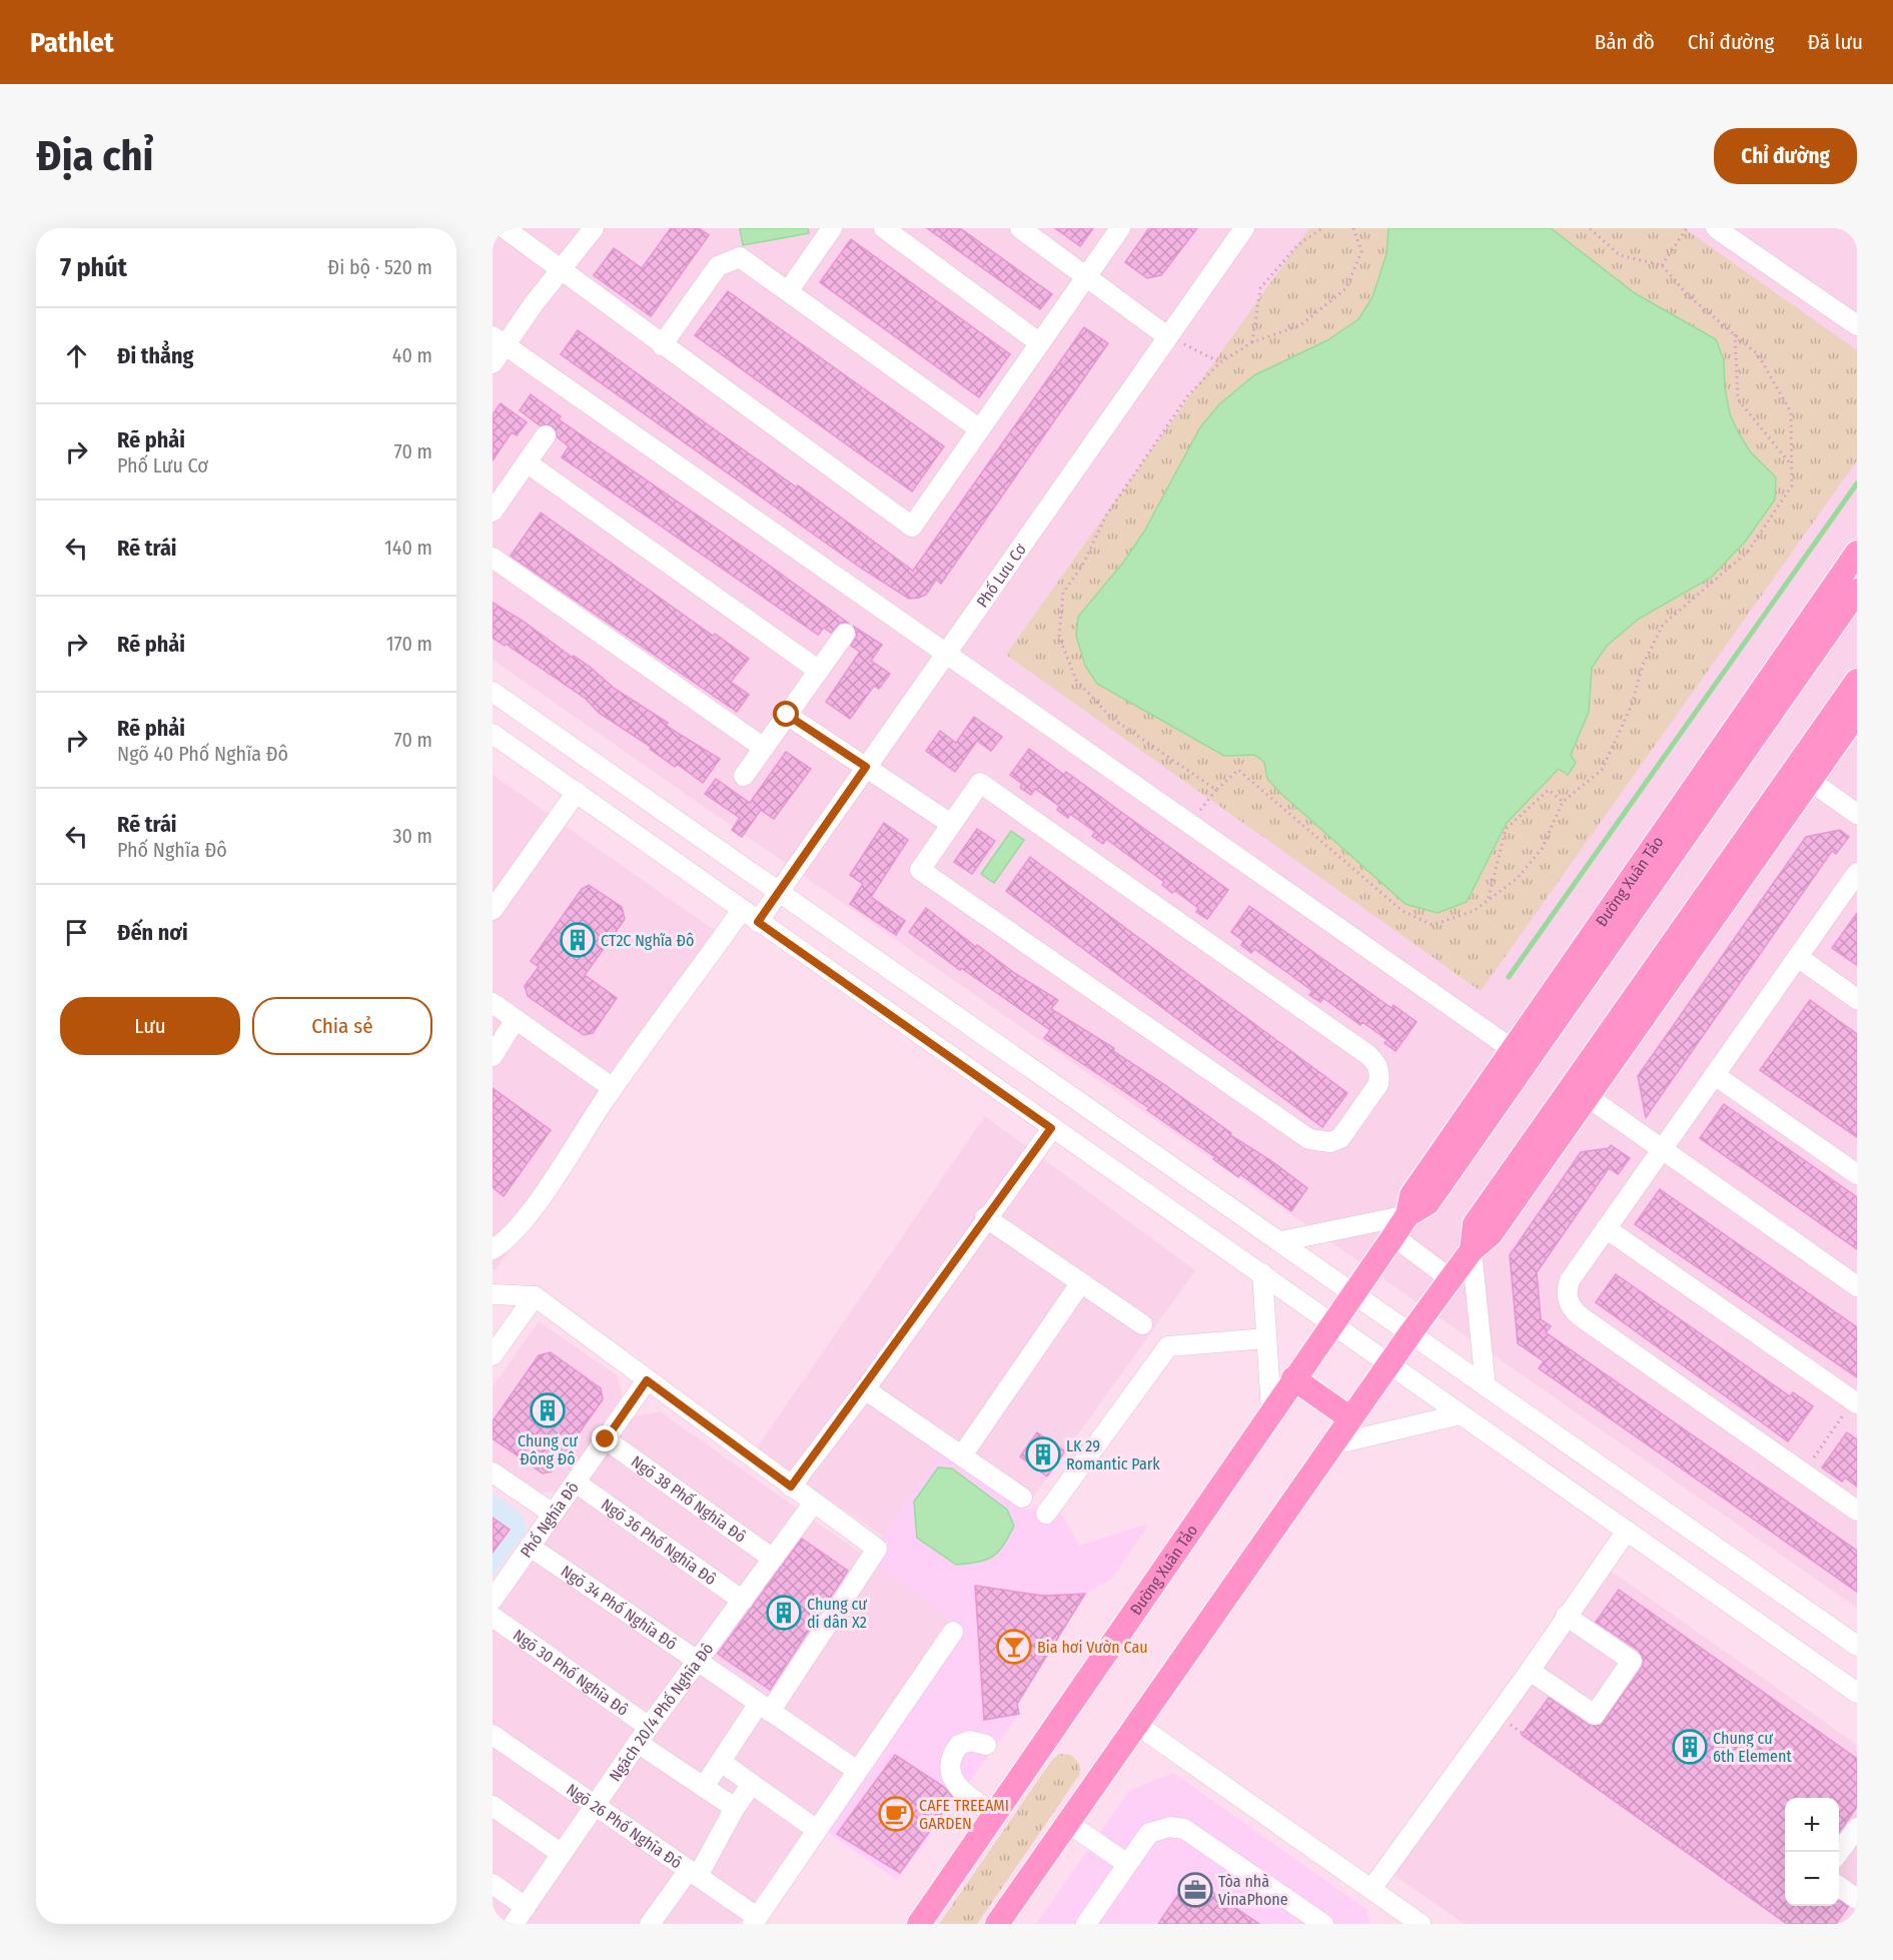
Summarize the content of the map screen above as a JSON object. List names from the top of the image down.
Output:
{
  "streets": {
    "main road": ["Đường Xuân Tảo"],
    "street": [
      "Phố Lưu Cơ",
      "Ngõ 38 Phố Nghĩa Đô",
      "Phố Nghĩa Đô",
      "Ngõ 36 Phố Nghĩa Đô",
      "Ngõ 34 Phố Nghĩa Đô",
      "Ngõ 30 Phố Nghĩa Đô",
      "Ngách 20/4 Phố Nghĩa Đô",
      "Ngõ 26 Phố Nghĩa Đô"
    ]
  },
  "crossings": [
    ["Ngõ 38 Phố Nghĩa Đô", "Phố Nghĩa Đô"],
    ["Ngõ 38 Phố Nghĩa Đô", "Ngách 20/4 Phố Nghĩa Đô"],
    ["Phố Nghĩa Đô", "Ngõ 36 Phố Nghĩa Đô"],
    ["Phố Nghĩa Đô", "Ngõ 34 Phố Nghĩa Đô"],
    ["Ngõ 36 Phố Nghĩa Đô", "Ngách 20/4 Phố Nghĩa Đô"],
    ["Ngõ 34 Phố Nghĩa Đô", "Ngách 20/4 Phố Nghĩa Đô"],
    ["Ngõ 30 Phố Nghĩa Đô", "Ngách 20/4 Phố Nghĩa Đô"],
    ["Ngách 20/4 Phố Nghĩa Đô", "Ngõ 26 Phố Nghĩa Đô"]
  ],
  "places": {
    "building": [
      "CT2C Nghĩa Đô",
      "Chung cư Đông Đô",
      "LK 29 Romantic Park",
      "Chung cư di dân X2",
      "Chung cư 6th Element"
    ],
    "bar": ["Bia hơi Vườn Cau"],
    "cafe": ["CAFE TREEAMI GARDEN"],
    "office": ["Tòa nhà VinaPhone"]
  },
  "page": {
    "header": "Pathlet",
    "nav": ["Bản đồ", "Chỉ đường", "Đã lưu"],
    "buttons": [
      "Chỉ đường",
      ["Lưu", "Chia sẻ"]
    ],
    "title": "Địa chỉ",
    "heading": ["7 phút", "Đi bộ · 520 m"],
    "list": [
      ["Đi thẳng", "40 m"],
      ["Rẽ phải", "Phố Lưu Cơ", "70 m"],
      ["Rẽ trái", "140 m"],
      ["Rẽ phải", "170 m"],
      ["Rẽ phải", "Ngõ 40 Phố Nghĩa Đô", "70 m"],
      ["Rẽ trái", "Phố Nghĩa Đô", "30 m"],
      "Đến nơi"
    ],
    "map_buttons": ["+", "−"]
  }
}
